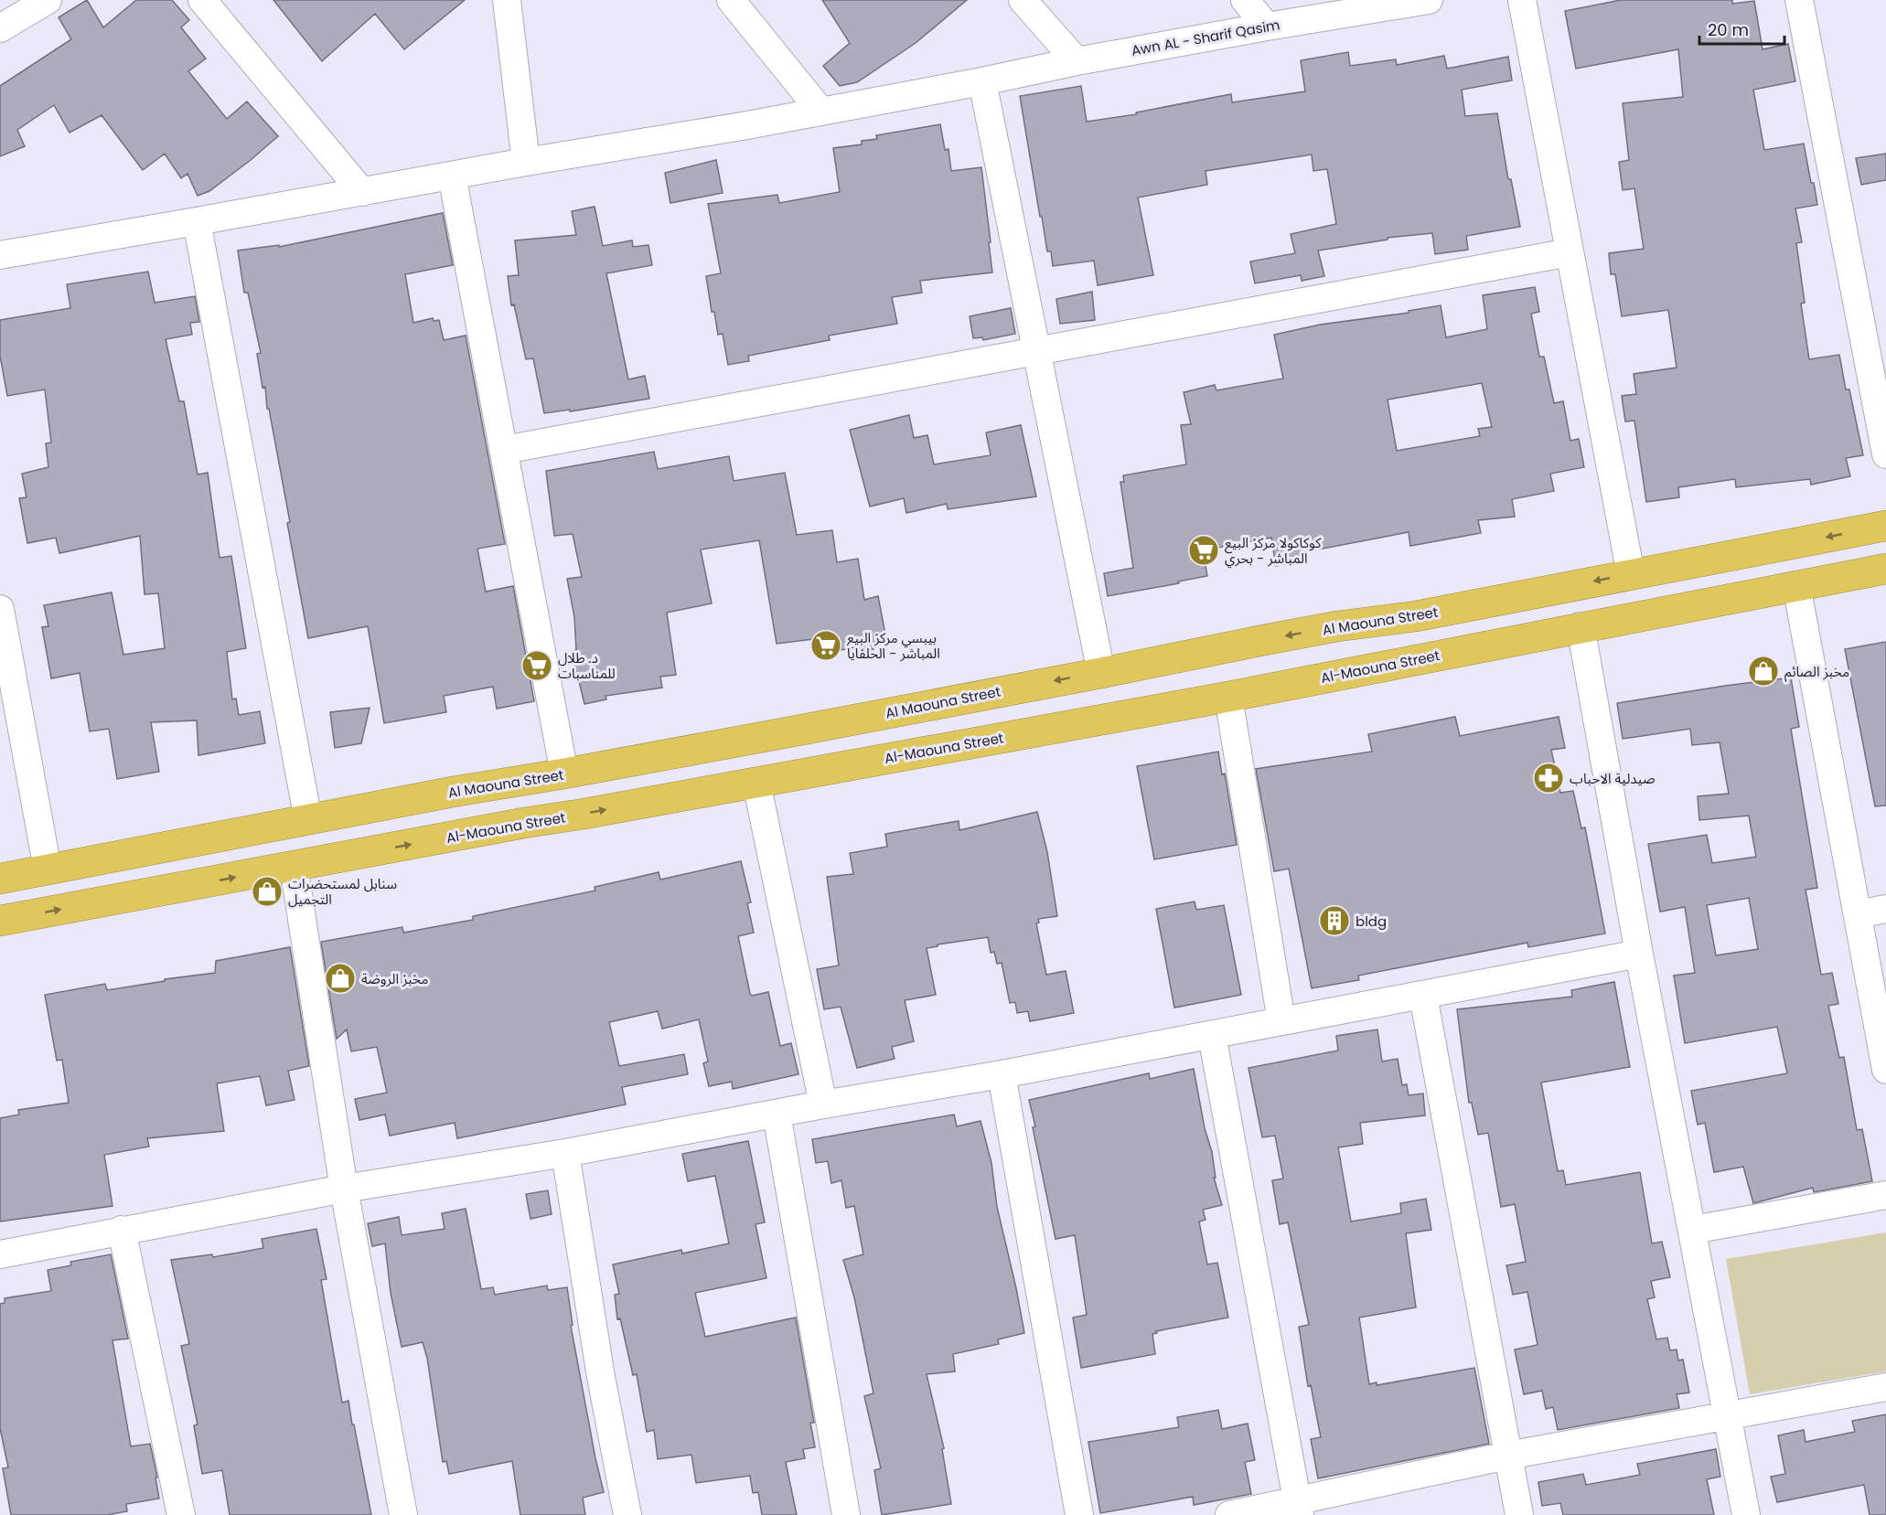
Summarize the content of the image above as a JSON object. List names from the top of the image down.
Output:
{
  "streets": {
    "highway": ["Al Maouna Street", "Al-Maouna Street"],
    "street": ["Awn AL - Sharif Qasim"]
  },
  "one_way": ["Al Maouna Street", "Al-Maouna Street"],
  "places": {
    "supermarket": ["كوكاكولا مركز البيع المباشر - بحري", "بيبسي مركز البيع المباشر - الحلفايا", "د. طلال للمناسبات"],
    "shop": ["مخبز الصائم", "سنابل لمستحضرات التجميل", "مخبز الروضة"],
    "pharmacy": ["صيدلية الاحباب"],
    "building": ["bldg"]
  },
  "scale_bar": "20 m"
}
